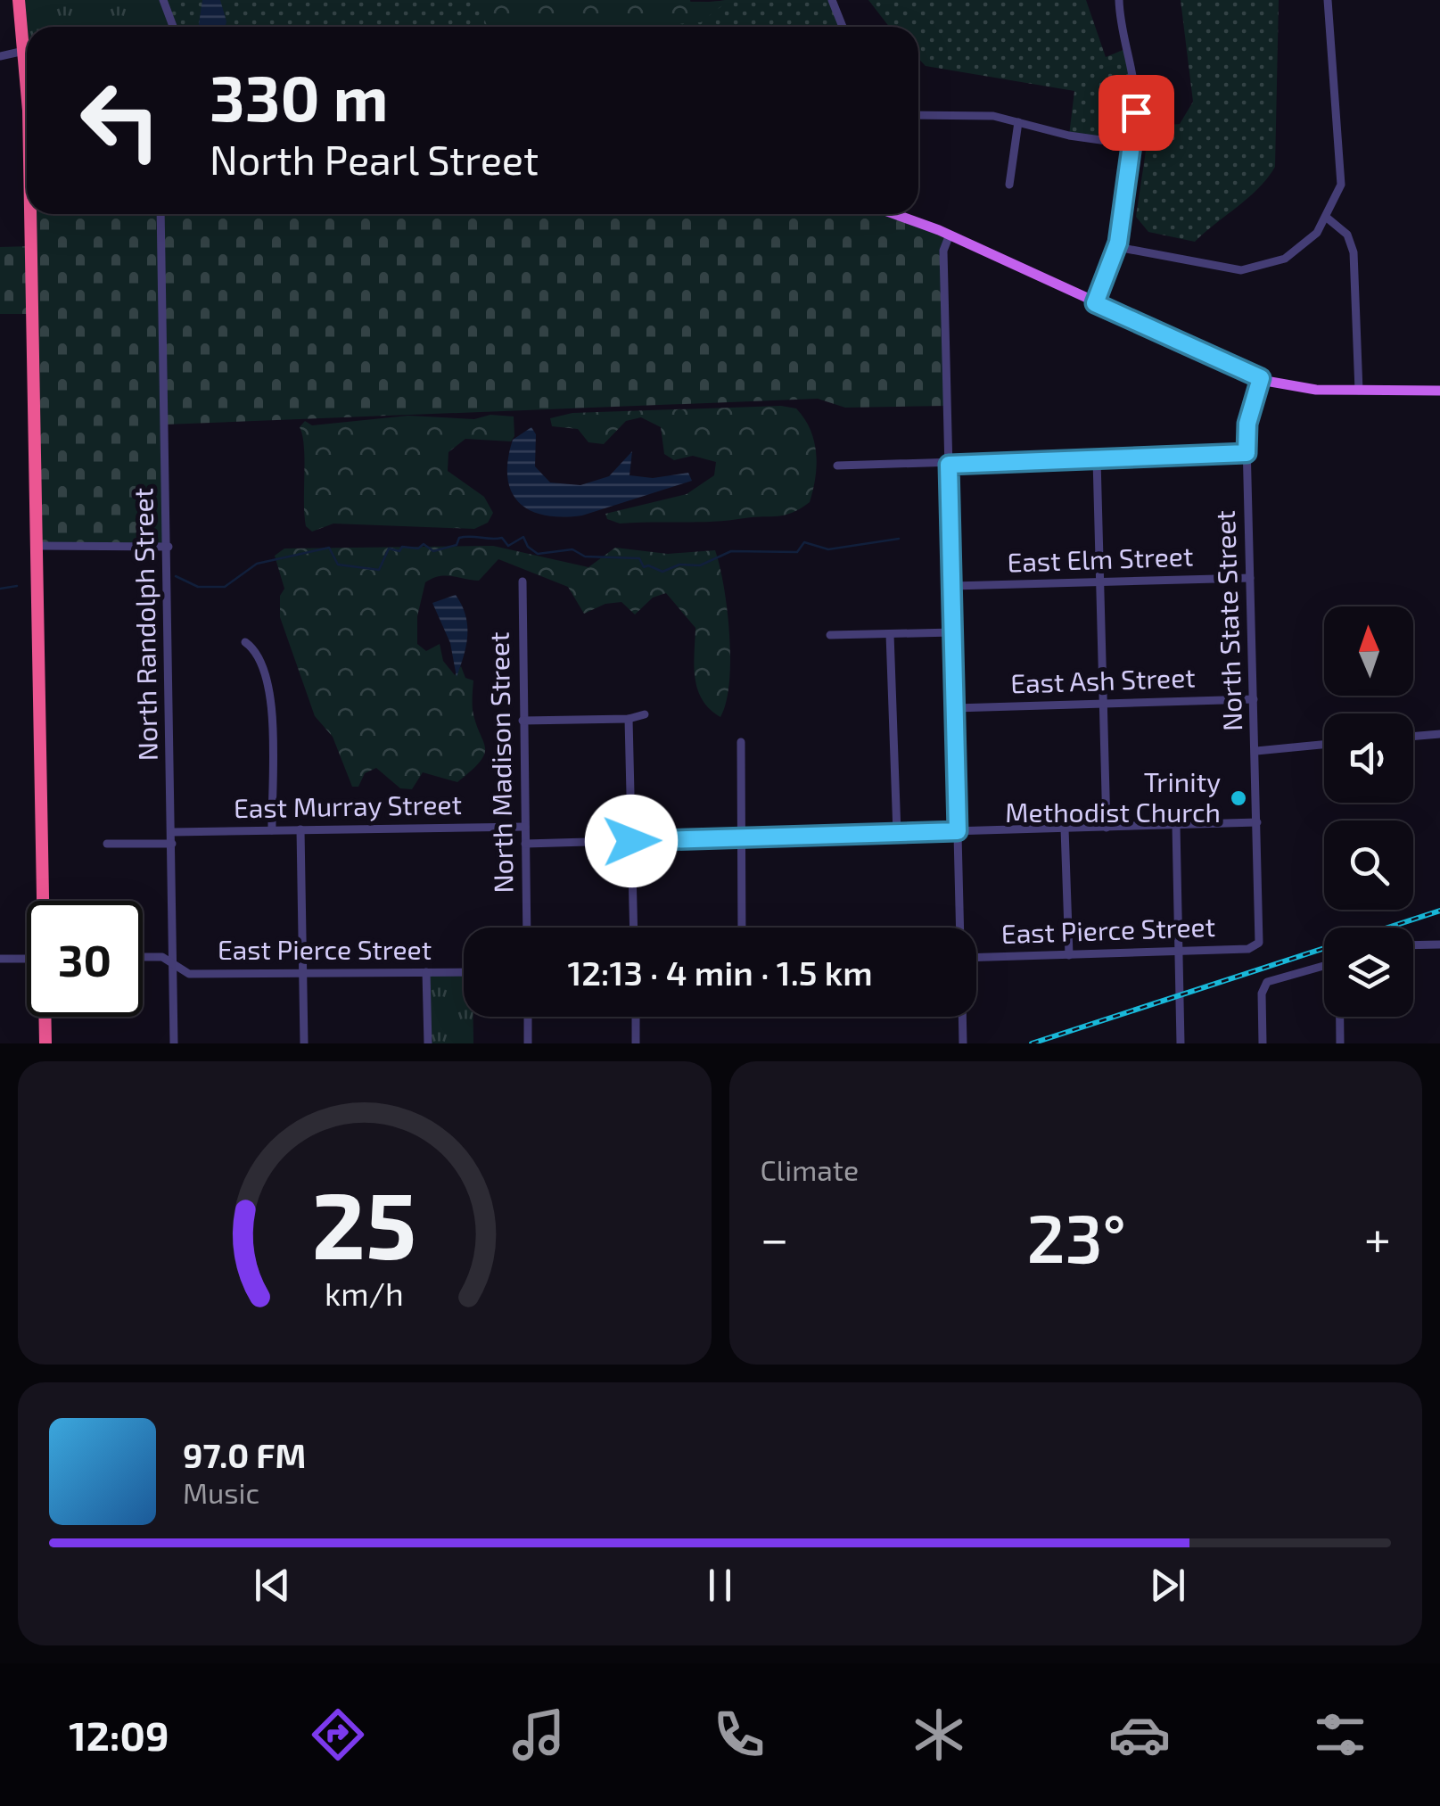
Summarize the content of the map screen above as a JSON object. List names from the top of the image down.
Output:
{
  "streets": {
    "street": [
      "East Elm Street",
      "North State Street",
      "North Randolph Street",
      "East Ash Street",
      "North Madison Street",
      "East Murray Street",
      "East Pierce Street"
    ]
  },
  "crossings": [
    ["East Elm Street", "North State Street"],
    ["North State Street", "East Ash Street"],
    ["North State Street", "East Pierce Street"],
    ["North Randolph Street", "East Murray Street"],
    ["North Randolph Street", "East Pierce Street"],
    ["North Madison Street", "East Murray Street"]
  ],
  "places": ["Trinity Methodist Church"],
  "north": "top",
  "page": {
    "turn": ["330 m", "North Pearl Street"],
    "limit": "30",
    "trip": "12:13 · 4 min · 1.5 km",
    "tile": "Climate",
    "heat": ["−", "23°", "+"],
    "song": ["97.0 FM", "Music"],
    "tabs": "12:09",
    "gauge": ["25", "km/h"]
  }
}
